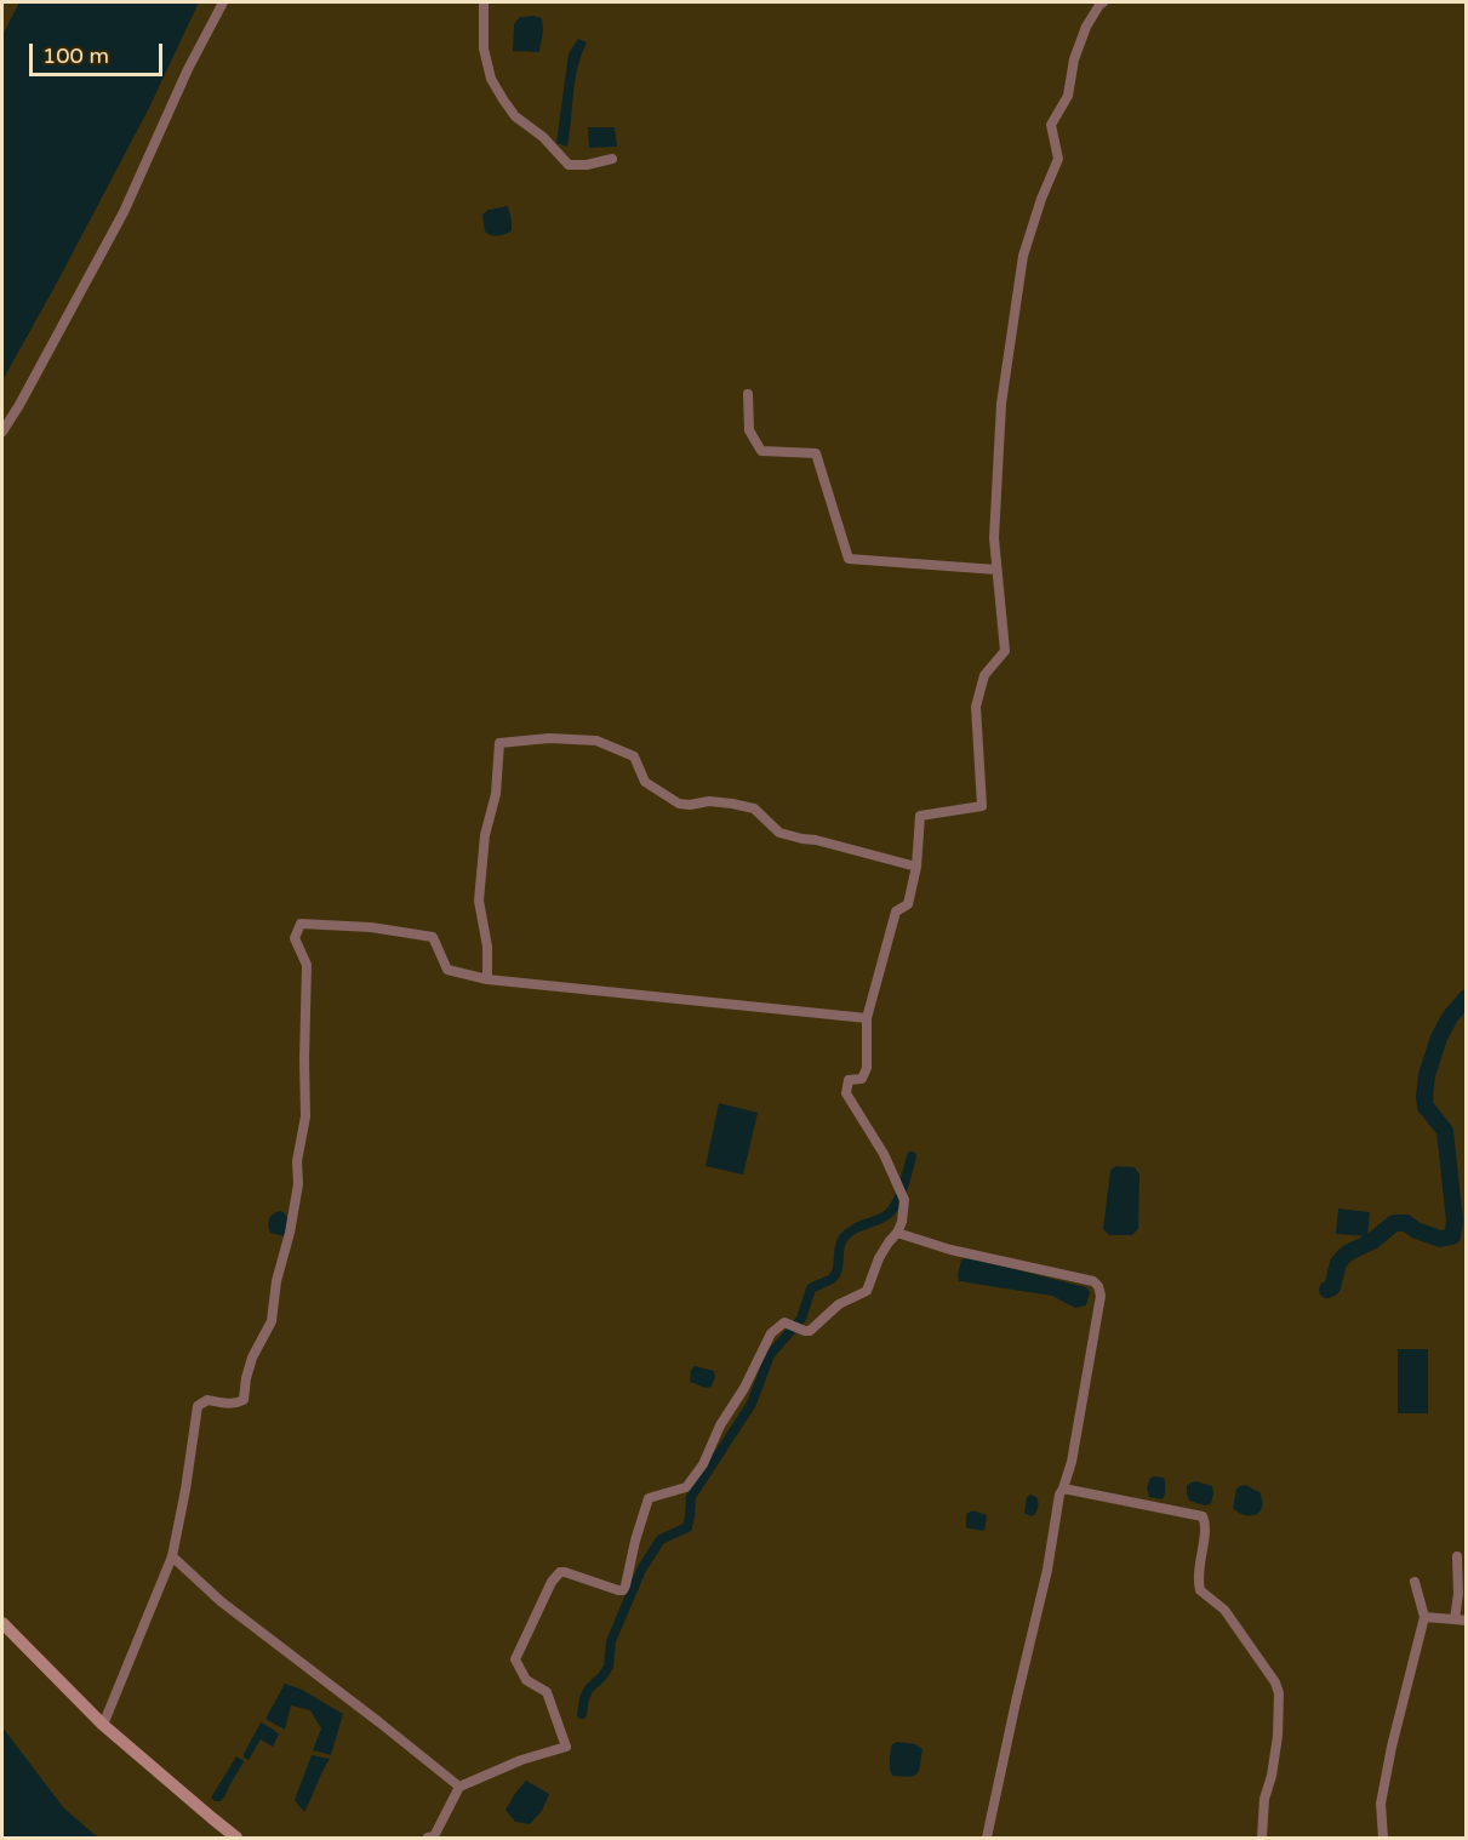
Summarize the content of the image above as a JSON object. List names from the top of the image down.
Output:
{
  "scale_bar": "100 m"
}
